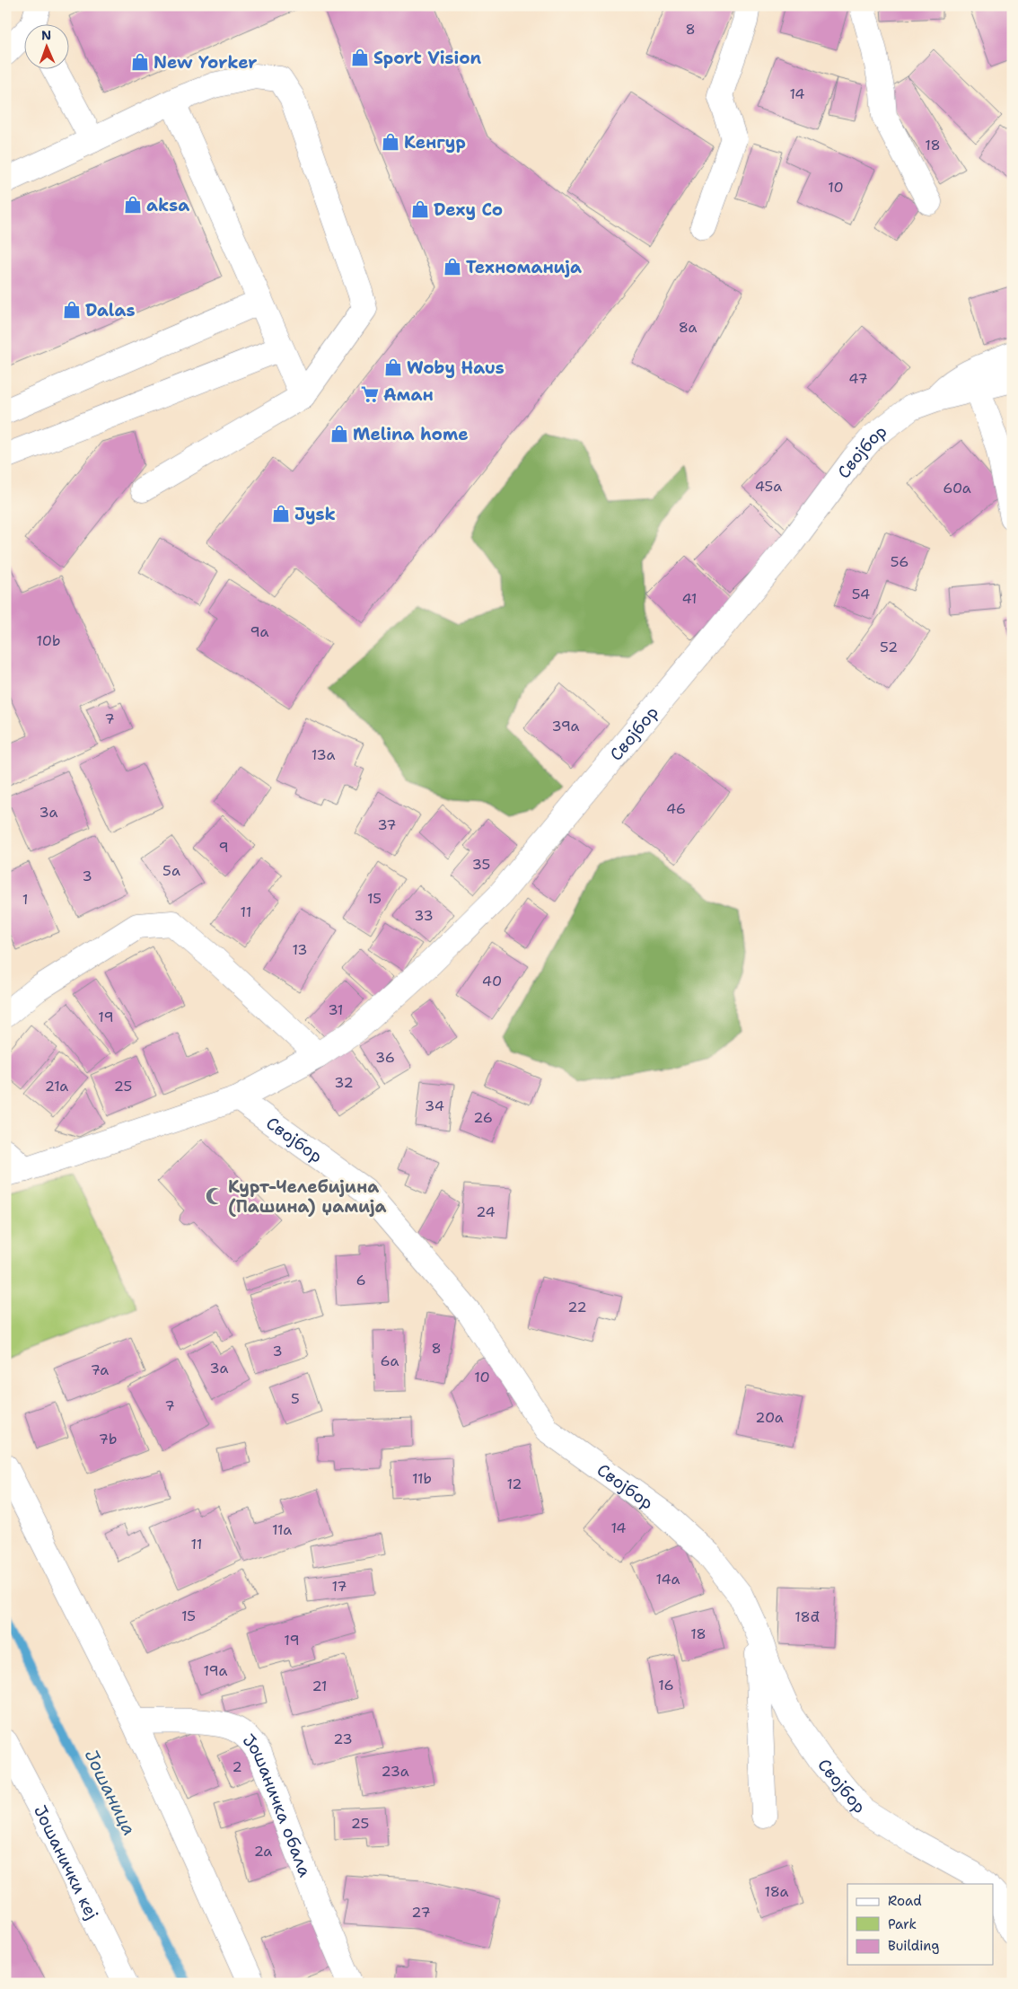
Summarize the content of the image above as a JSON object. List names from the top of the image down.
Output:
{
  "streets": {
    "street": ["Својбор", "Јошаничка обала", "Јошанички кеј"]
  },
  "water": ["Јошаница"],
  "places": {
    "shop": [
      "Sport Vision",
      "New Yorker",
      "Кенгур",
      "aksa",
      "Dexy Co",
      "Техноманија",
      "Dalas",
      "Woby Haus",
      "Melina home",
      "Jysk"
    ],
    "supermarket": ["Аман"],
    "mosque": ["Курт-Челебијина (Пашина) џамија"]
  },
  "house_numbers": [
    "8",
    "14",
    "18",
    "10",
    "8a",
    "47",
    "45a",
    "60a",
    "56",
    "54",
    "41",
    "9a",
    "10b",
    "52",
    "7",
    "39a",
    "13a",
    "46",
    "3a",
    "37",
    "9",
    "35",
    "5a",
    "3",
    "15",
    "1",
    "11",
    "33",
    "13",
    "40",
    "31",
    "19",
    "36",
    "32",
    "21a",
    "25",
    "34",
    "26",
    "24",
    "6",
    "22",
    "8",
    "3",
    "6a",
    "3a",
    "7a",
    "10",
    "5",
    "7",
    "20a",
    "7b",
    "11b",
    "12",
    "14",
    "11a",
    "11",
    "14a",
    "17",
    "15",
    "18đ",
    "18",
    "19",
    "19a",
    "16",
    "21",
    "23",
    "2",
    "23a",
    "25",
    "2a",
    "18a",
    "27"
  ],
  "legend": ["Road", "Park", "Building"],
  "north": "top"
}
